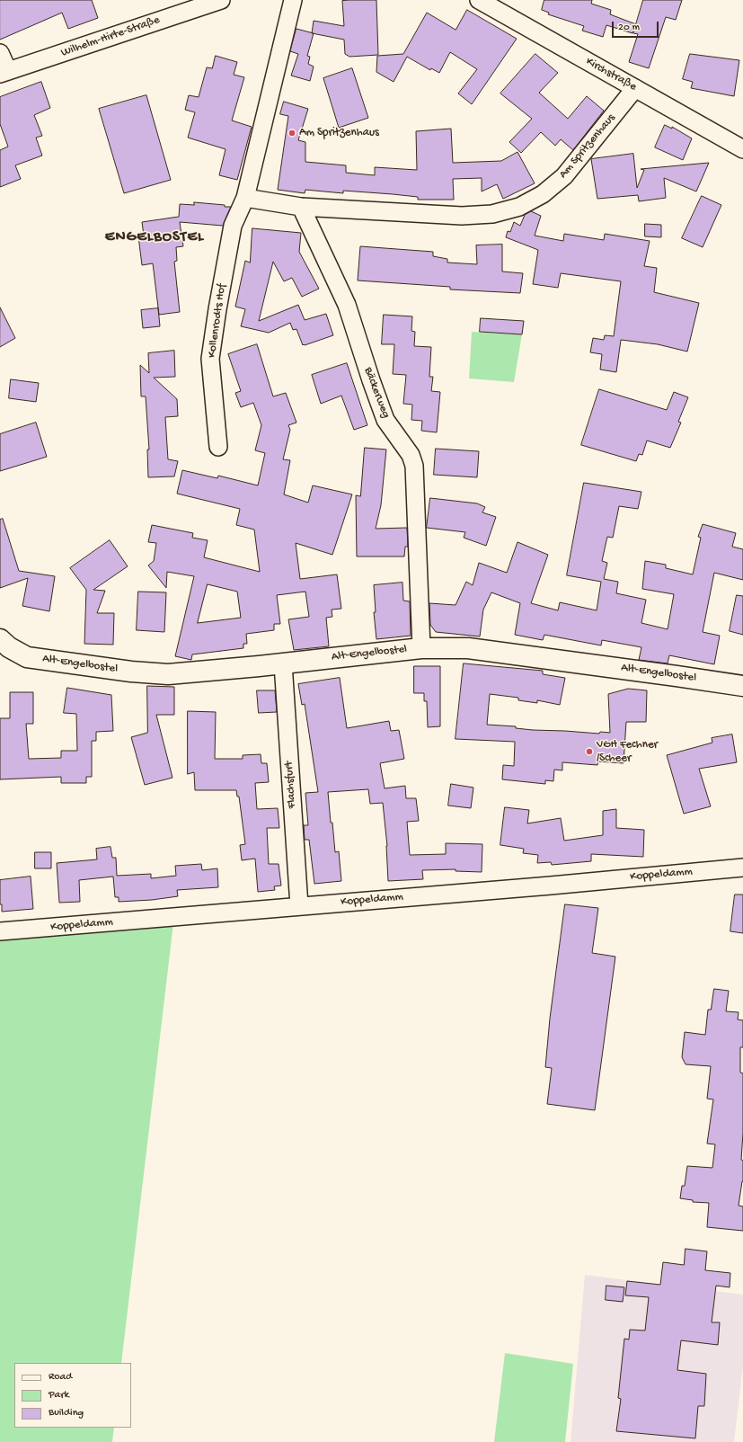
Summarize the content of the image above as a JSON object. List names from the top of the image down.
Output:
{
  "streets": {
    "street": [
      "Wilhelm-Hirte-Straße",
      "Kirchstraße",
      "Am Spritzenhaus",
      "Kollenrodts Hof",
      "Bäckerweg",
      "Alt-Engelbostel",
      "Flachsfurt",
      "Koppeldamm"
    ]
  },
  "crossings": [
    ["Kirchstraße", "Am Spritzenhaus"],
    ["Am Spritzenhaus", "Kollenrodts Hof"],
    ["Am Spritzenhaus", "Bäckerweg"],
    ["Bäckerweg", "Alt-Engelbostel"],
    ["Alt-Engelbostel", "Flachsfurt"],
    ["Flachsfurt", "Koppeldamm"]
  ],
  "districts": ["ENGELBOSTEL"],
  "places": ["Am Spritzenhaus", "VGH Fechner /Scheer"],
  "legend": ["Road", "Park", "Building"],
  "scale_bar": "20 m"
}
